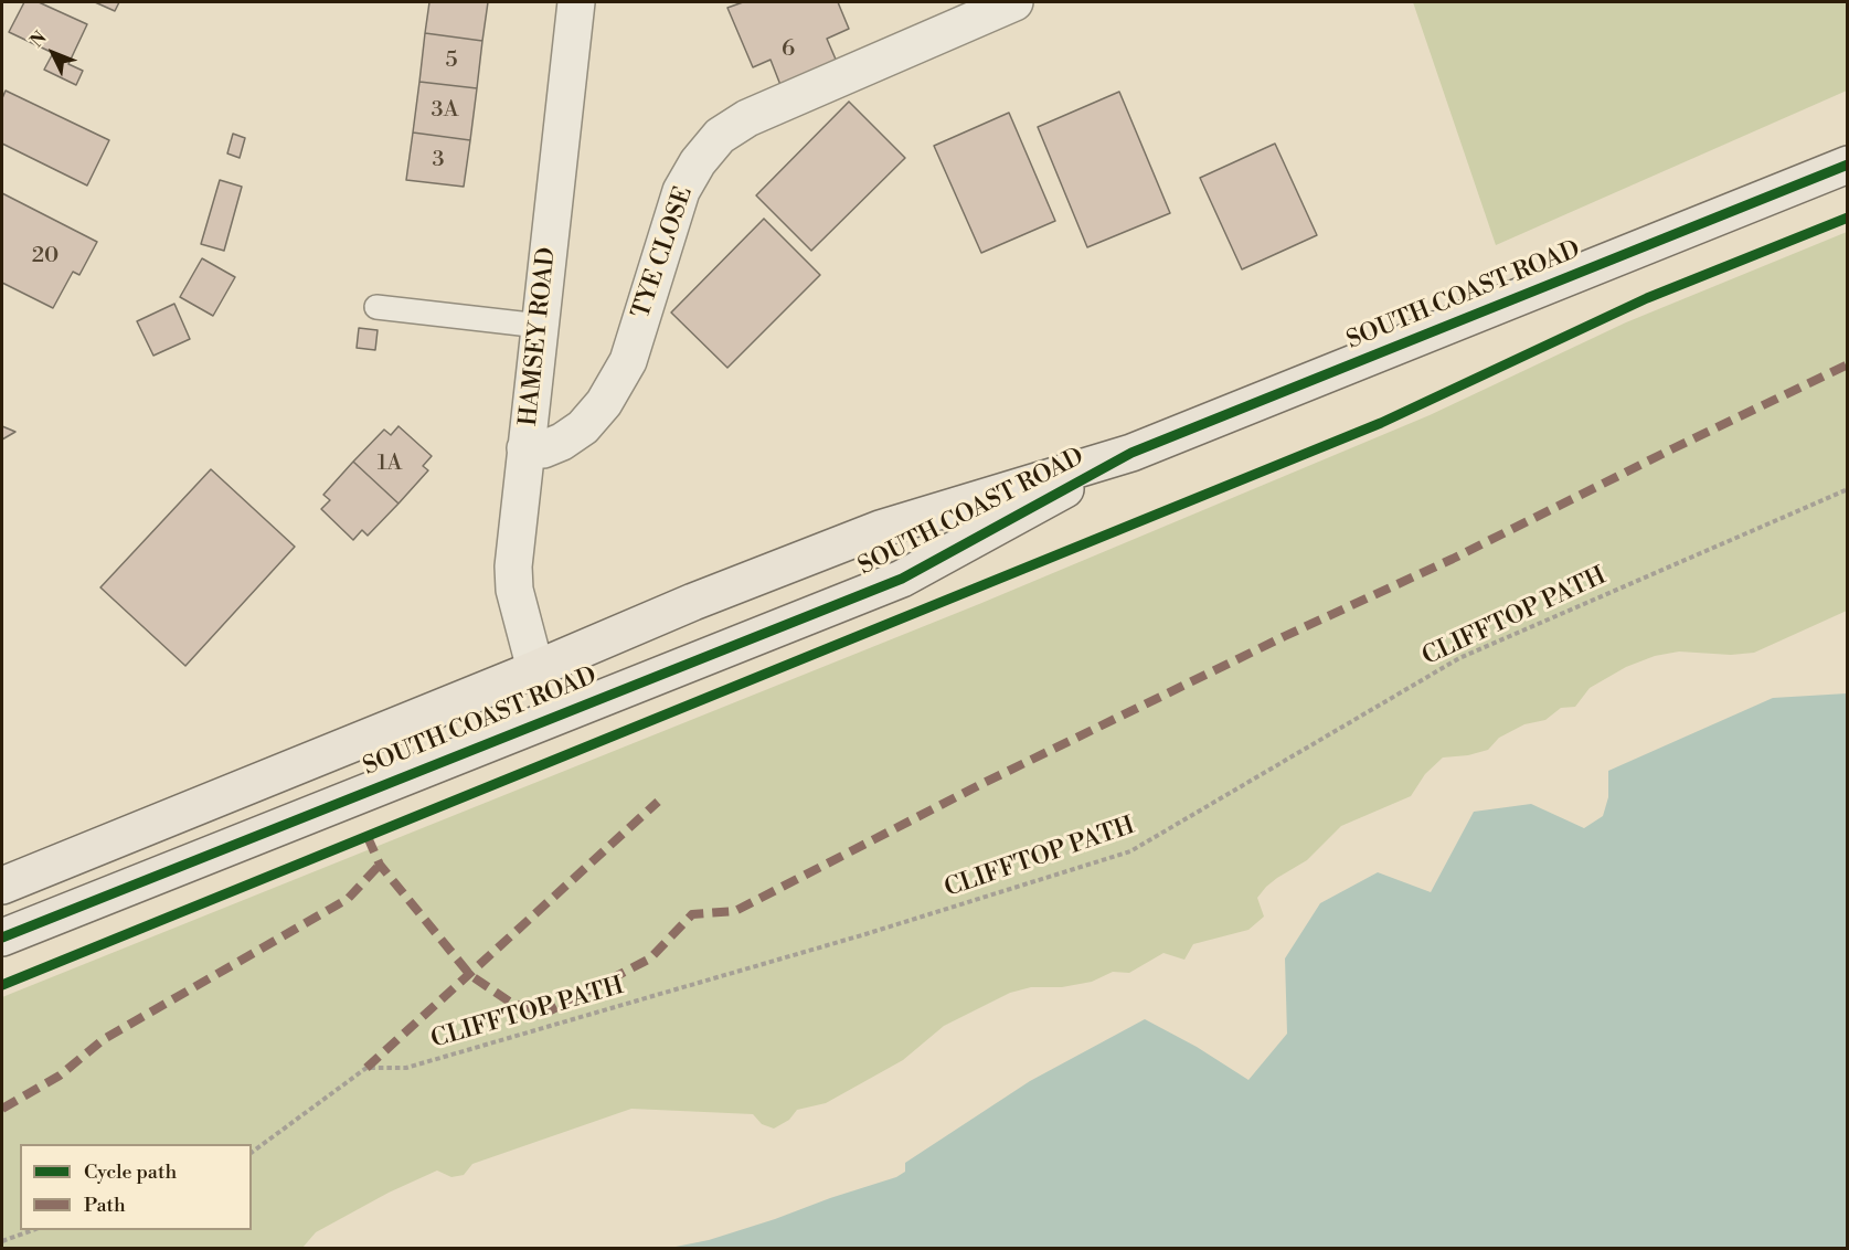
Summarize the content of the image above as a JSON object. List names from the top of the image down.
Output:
{
  "streets": {
    "main road": ["SOUTH COAST ROAD"],
    "street": ["TYE CLOSE", "HAMSEY ROAD"],
    "path": ["CLIFFTOP PATH"]
  },
  "crossings": [
    ["TYE CLOSE", "HAMSEY ROAD"],
    ["SOUTH COAST ROAD", "HAMSEY ROAD"]
  ],
  "house_numbers": [
    "6",
    "5",
    "3A",
    "3",
    "20",
    "1A"
  ],
  "legend": ["Cycle path", "Path"],
  "north": "top left"
}
